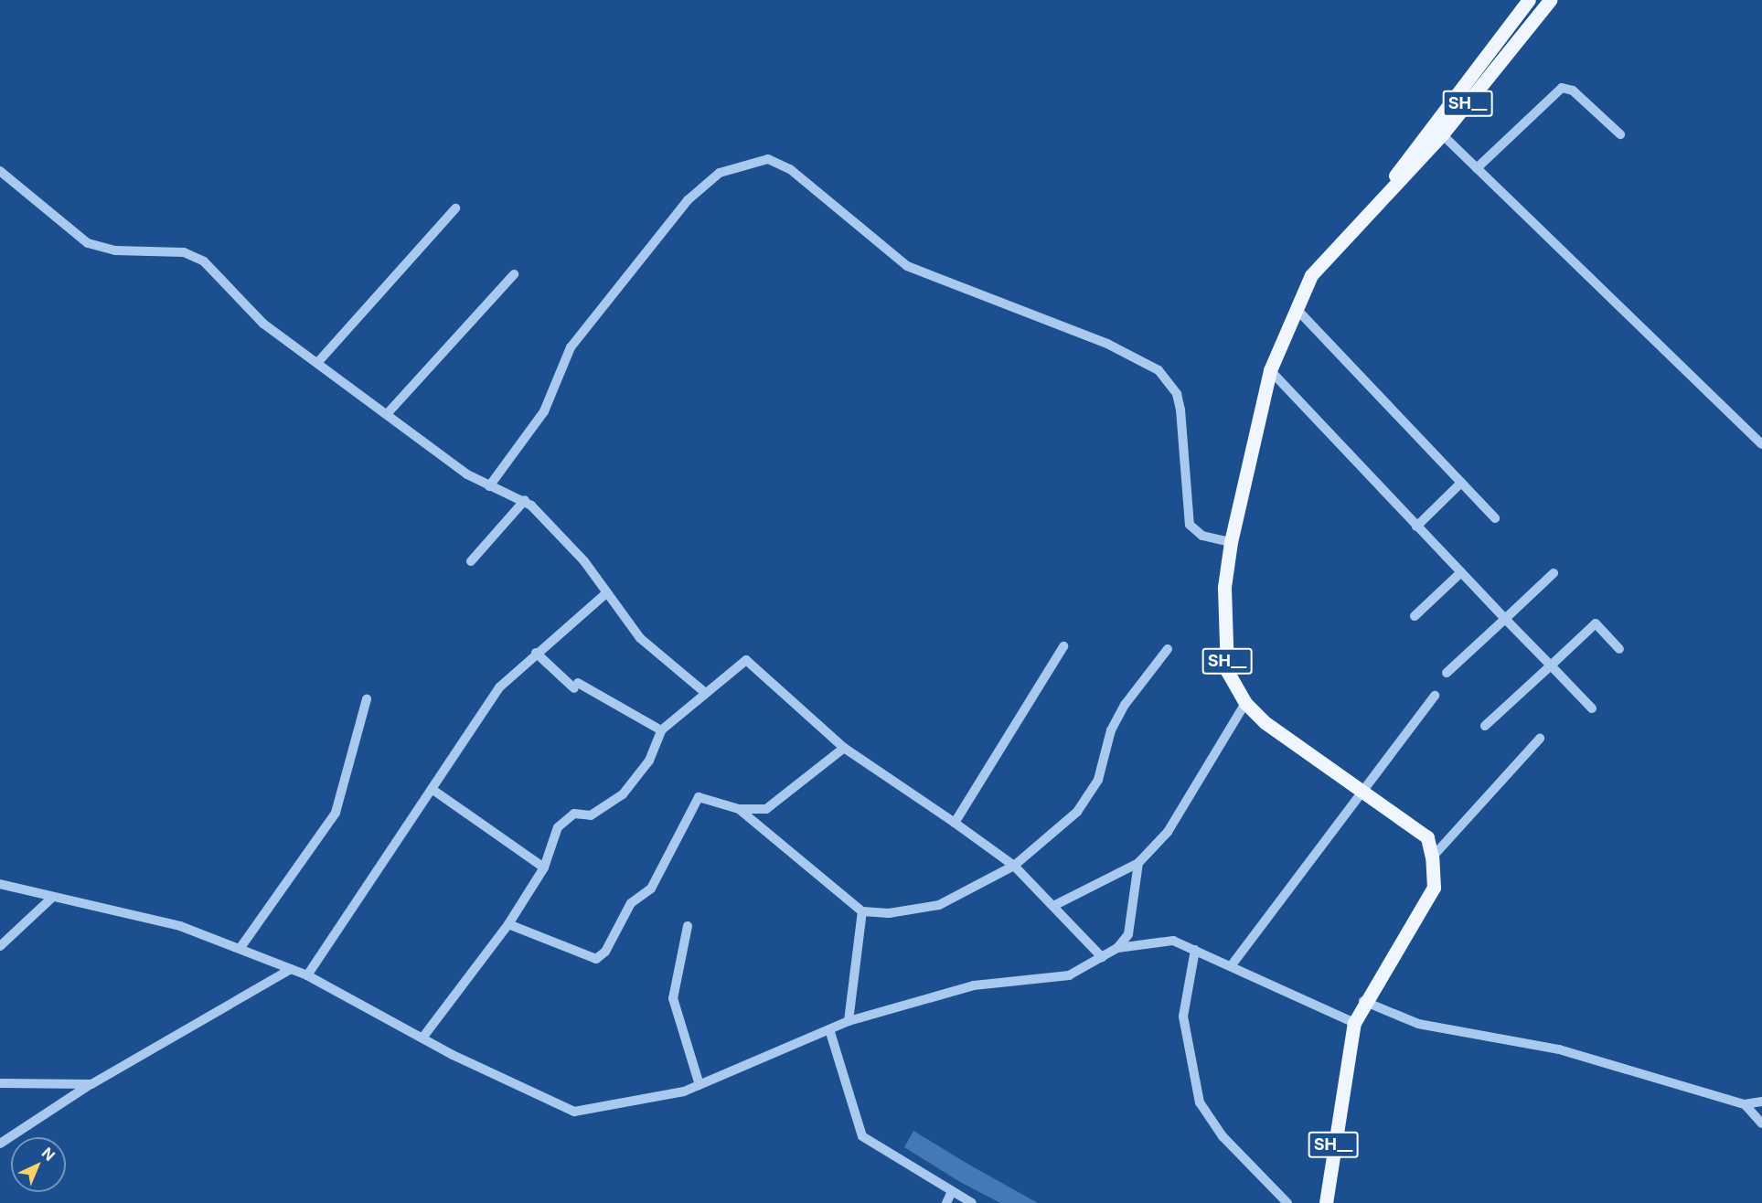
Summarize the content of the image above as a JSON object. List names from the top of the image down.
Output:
{
  "streets": {
    "main road": ["SH__"]
  },
  "north": "top right"
}
